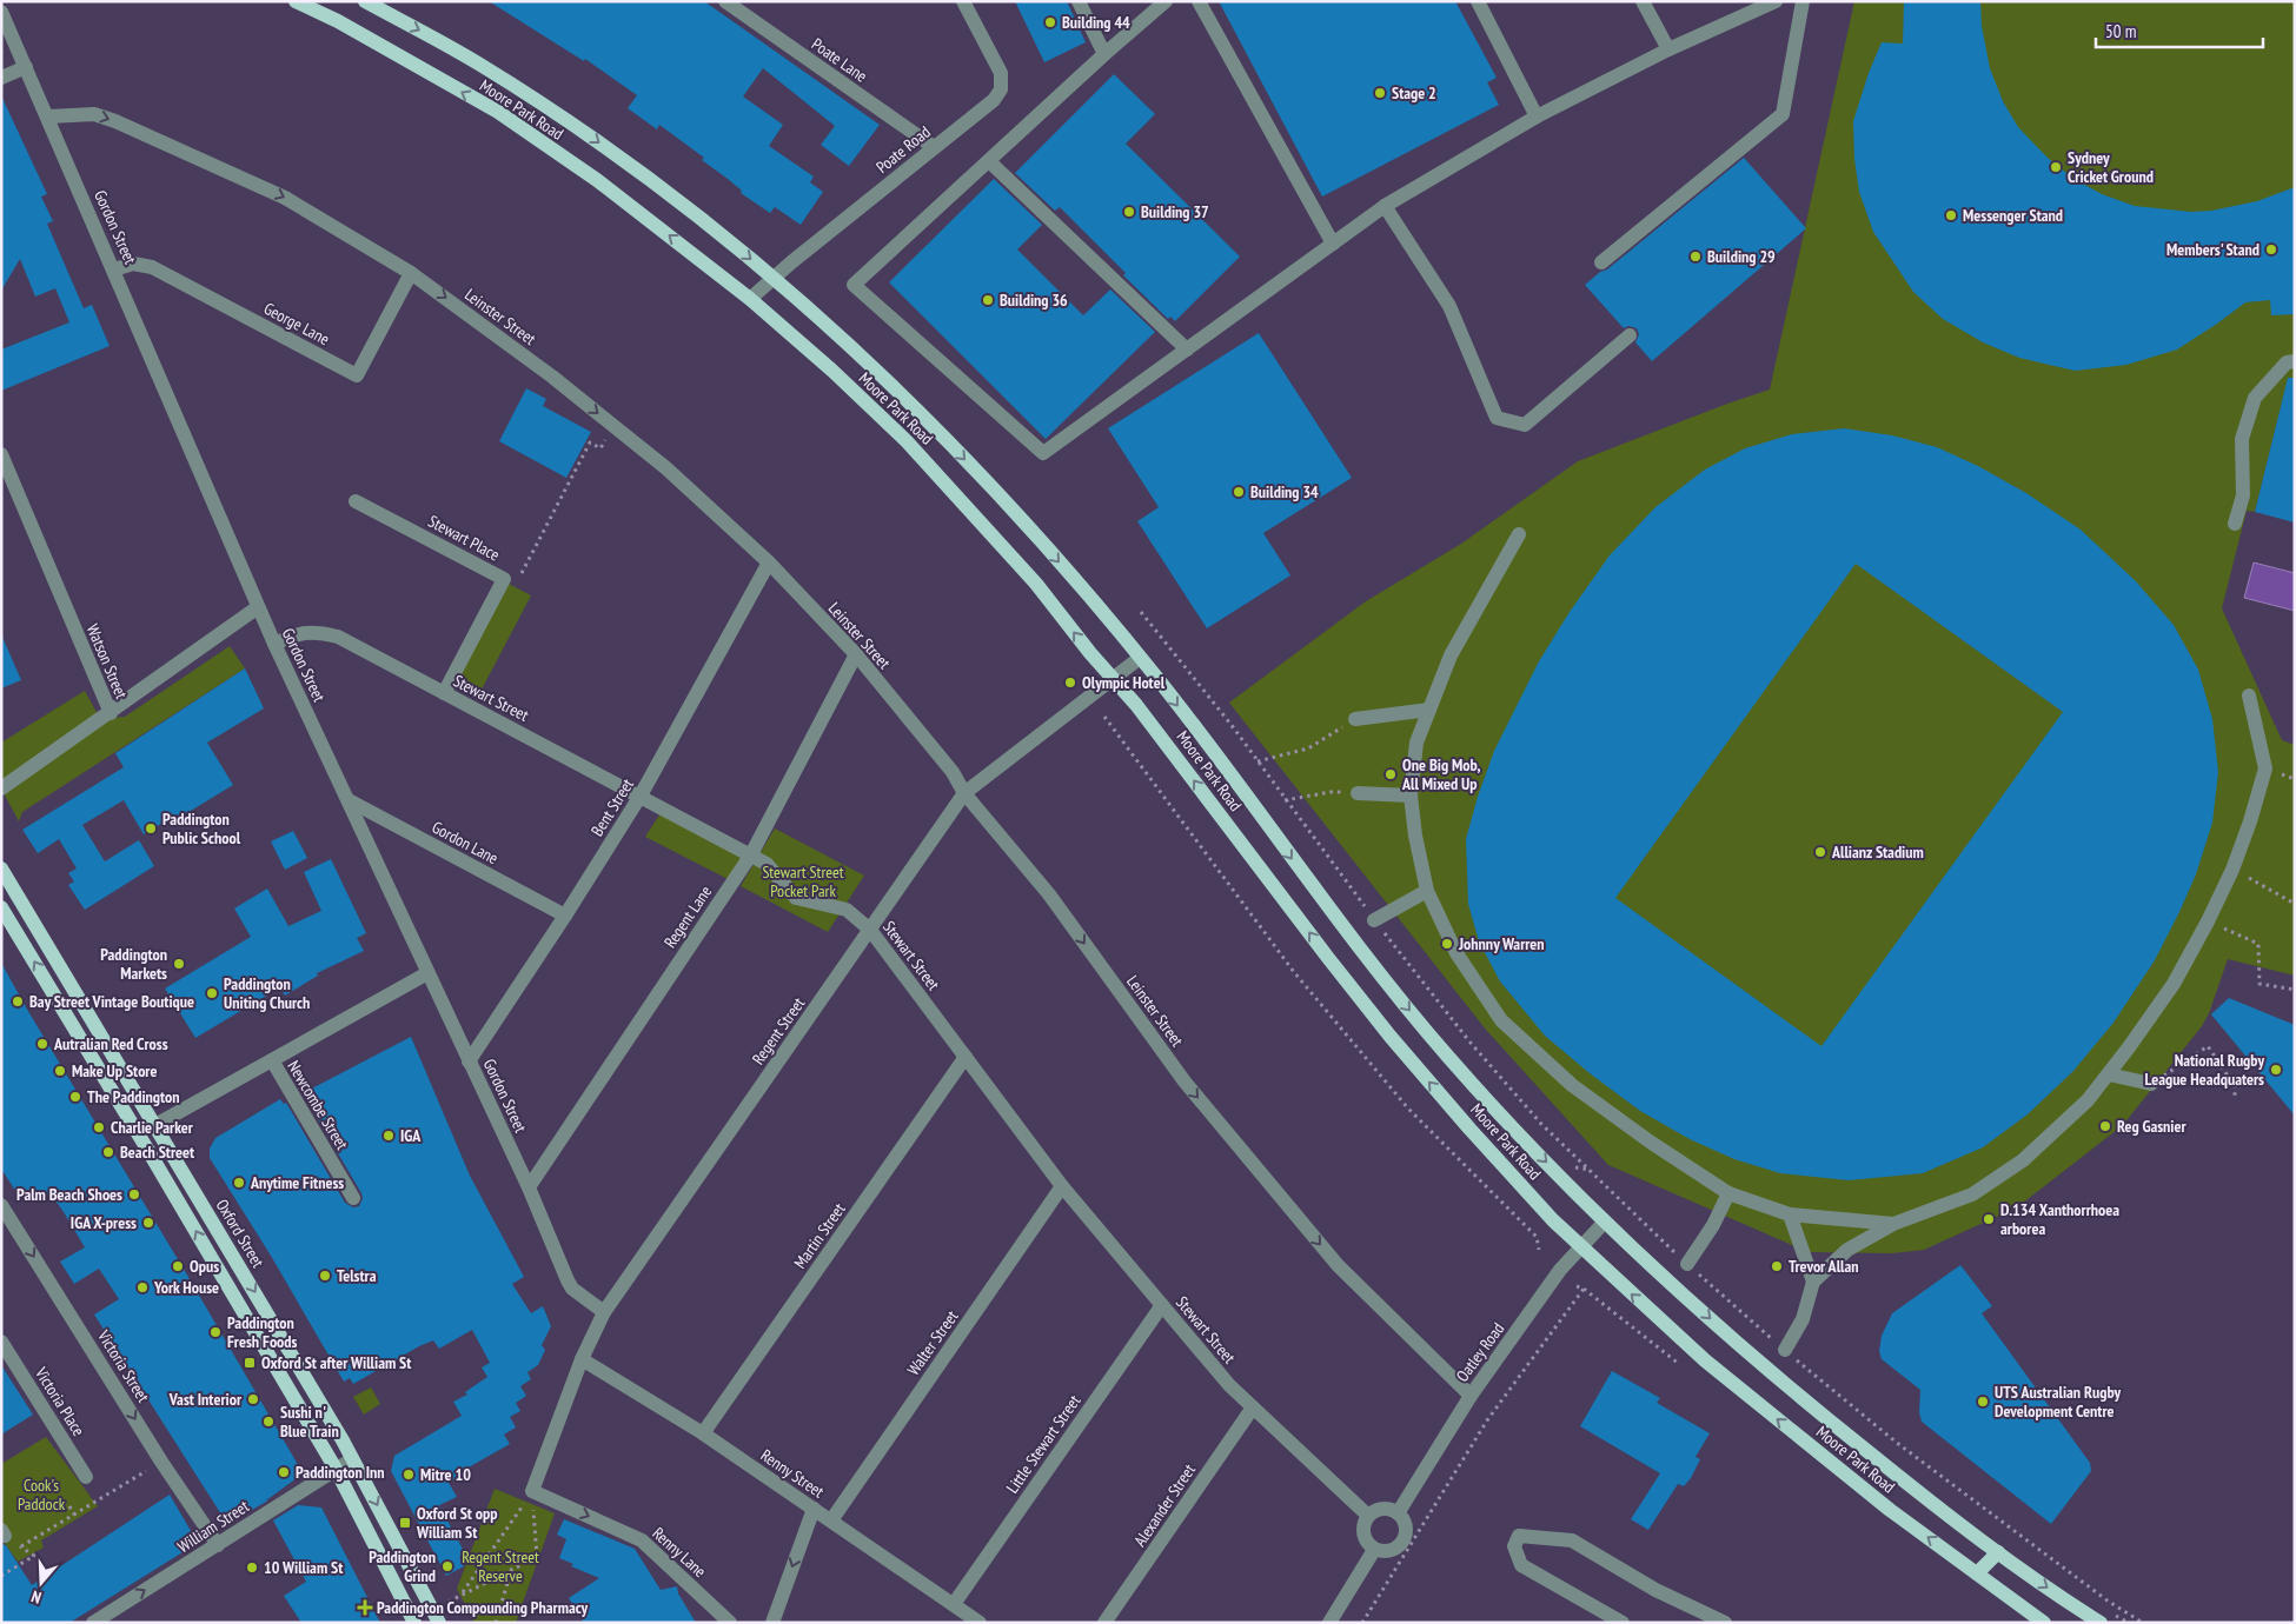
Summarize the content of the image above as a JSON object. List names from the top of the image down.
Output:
{
  "streets": {
    "main road": ["Moore Park Road", "Oxford Street"],
    "street": [
      "Poate Lane",
      "Poate Road",
      "Gordon Street",
      "Leinster Street",
      "George Lane",
      "Stewart Place",
      "Watson Street",
      "Stewart Street",
      "Bent Street",
      "Gordon Lane",
      "Regent Lane",
      "Regent Street",
      "Newcombe Street",
      "Martin Street",
      "Walter Street",
      "Oatley Road",
      "Victoria Street",
      "Victoria Place",
      "Little Stewart Street",
      "Renny Street",
      "Alexander Street",
      "William Street",
      "Renny Lane"
    ]
  },
  "crossings": [
    ["Poate Lane", "Poate Road"],
    ["Moore Park Road", "Poate Road"],
    ["Moore Park Road", "Regent Street"],
    ["Moore Park Road", "Oatley Road"],
    ["Gordon Street", "Leinster Street"],
    ["Gordon Street", "George Lane"],
    ["Gordon Street", "Watson Street"],
    ["Gordon Street", "Stewart Street"],
    ["Gordon Street", "Bent Street"],
    ["Gordon Street", "Gordon Lane"],
    ["Gordon Street", "Regent Lane"],
    ["Gordon Street", "Regent Street"],
    ["Gordon Street", "Newcombe Street"],
    ["Leinster Street", "George Lane"],
    ["Leinster Street", "Bent Street"],
    ["Leinster Street", "Regent Lane"],
    ["Leinster Street", "Regent Street"],
    ["Leinster Street", "Oatley Road"],
    ["Stewart Place", "Stewart Street"],
    ["Stewart Street", "Bent Street"],
    ["Stewart Street", "Regent Lane"],
    ["Stewart Street", "Regent Street"],
    ["Stewart Street", "Martin Street"],
    ["Stewart Street", "Walter Street"],
    ["Stewart Street", "Oatley Road"],
    ["Stewart Street", "Little Stewart Street"],
    ["Stewart Street", "Alexander Street"],
    ["Bent Street", "Gordon Lane"],
    ["Regent Street", "Renny Street"],
    ["Regent Street", "Renny Lane"],
    ["Newcombe Street", "Oxford Street"],
    ["Oxford Street", "William Street"],
    ["Martin Street", "Renny Street"],
    ["Walter Street", "Renny Street"],
    ["Victoria Street", "William Street"],
    ["Little Stewart Street", "Renny Street"]
  ],
  "one_way": [
    "Leinster Street",
    "Victoria Street",
    "William Street",
    "Renny Lane"
  ],
  "parks": ["Stewart Street Pocket Park", "Cook's Paddock", "Regent Street Reserve"],
  "places": {
    "other": [
      "Building 44",
      "Stage 2",
      "Sydney Cricket Ground",
      "Building 37",
      "Messenger Stand",
      "Members' Stand",
      "Building 29",
      "Building 36",
      "Building 34",
      "Olympic Hotel",
      "One Big Mob, All Mixed Up",
      "Paddington Public School",
      "Allianz Stadium",
      "Johnny Warren",
      "Paddington Markets",
      "Paddington Uniting Church",
      "Bay Street Vintage Boutique",
      "Autralian Red Cross",
      "National Rugby League Headquaters",
      "Make Up Store",
      "The Paddington",
      "Reg Gasnier",
      "Charlie Parker",
      "IGA",
      "Beach Street",
      "Anytime Fitness",
      "Palm Beach Shoes",
      "D.134 Xanthorrhoea arborea",
      "IGA X-press",
      "Opus",
      "Trevor Allan",
      "Telstra",
      "York House",
      "Paddington Fresh Foods",
      "Vast Interior",
      "UTS Australian Rugby Development Centre",
      "Sushi n' Blue Train",
      "Paddington Inn",
      "Mitre 10",
      "Paddington Grind",
      "10 William St"
    ],
    "transit": ["Oxford St after William St", "Oxford St opp William St"],
    "health": ["Paddington Compounding Pharmacy"]
  },
  "scale_bar": "50 m",
  "north": "bottom"
}
